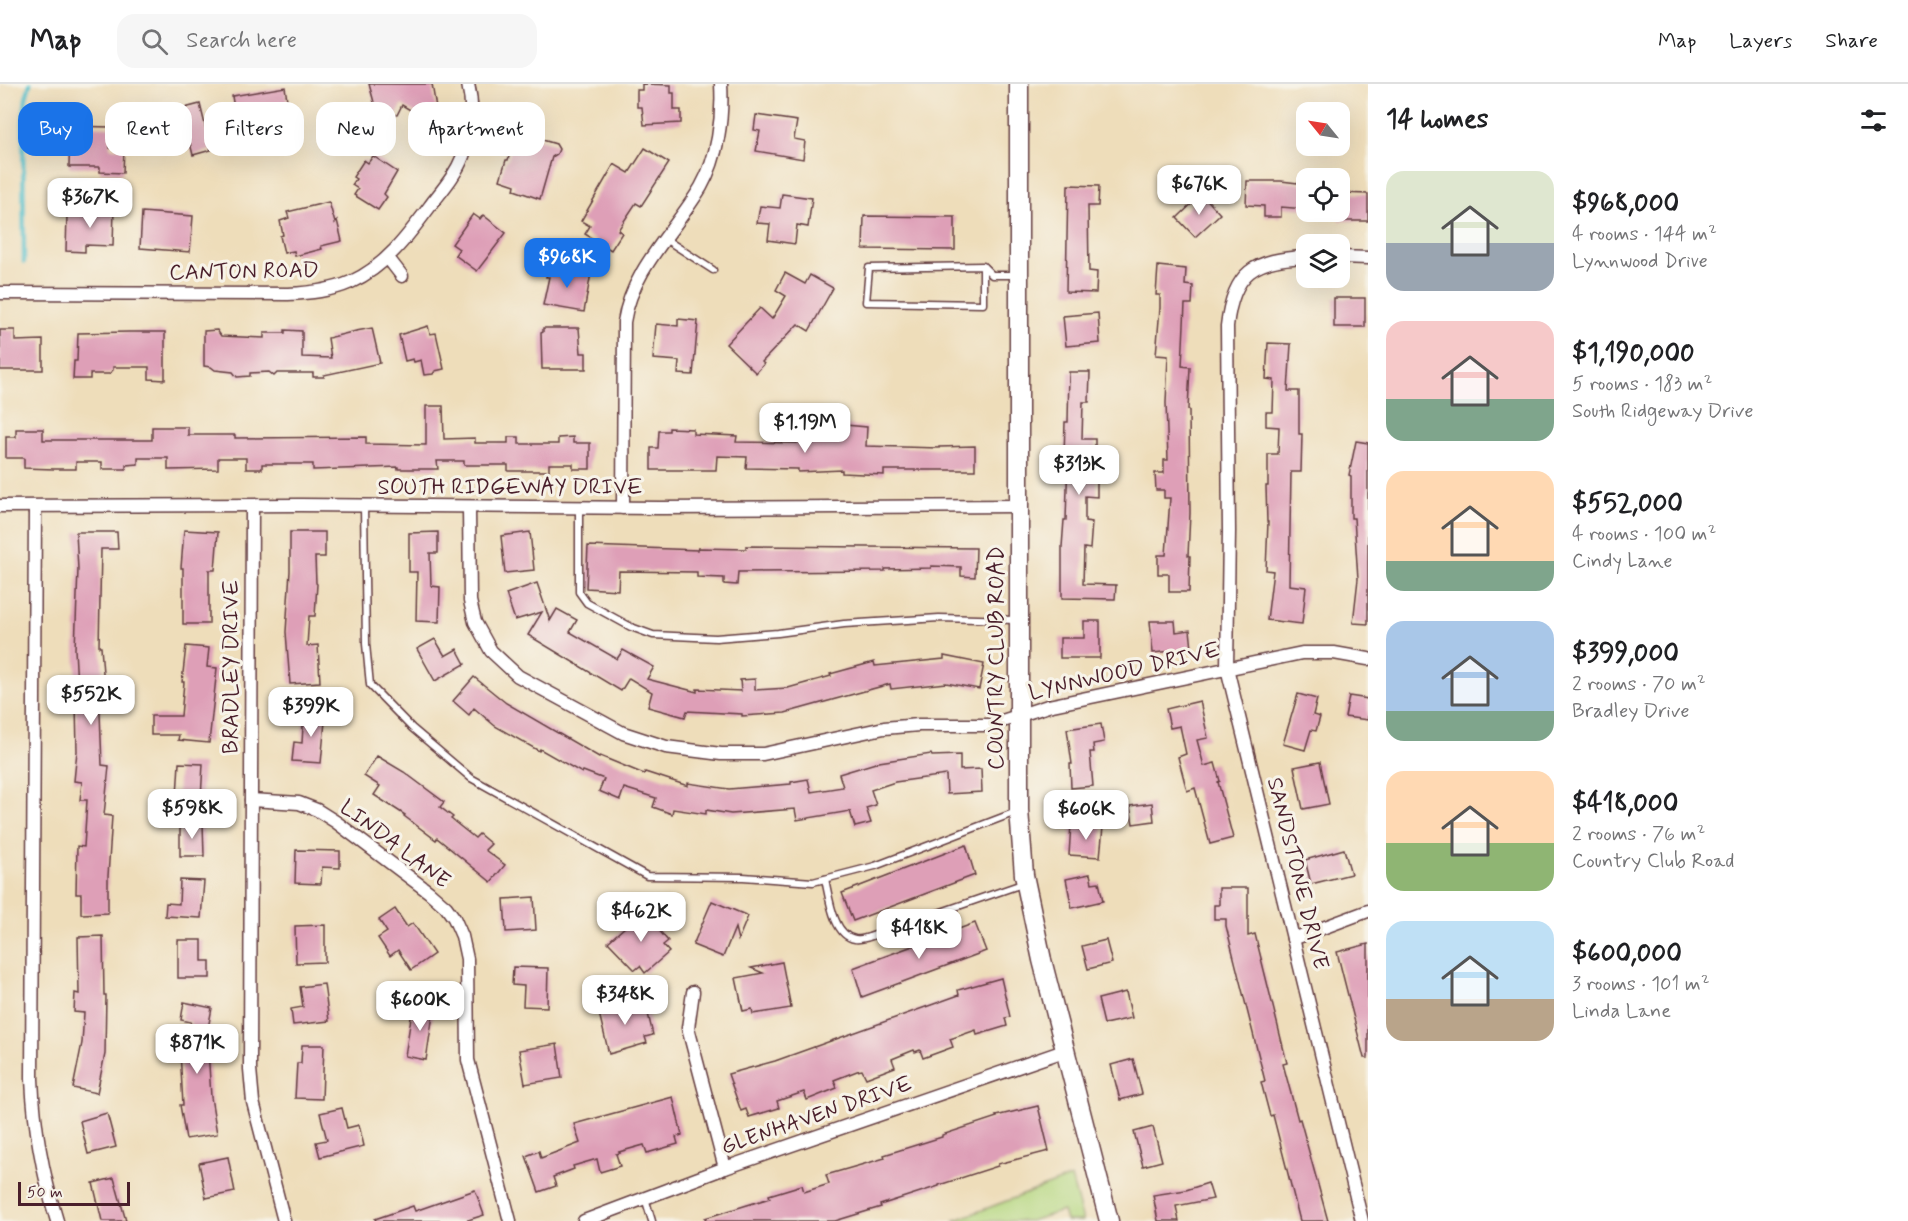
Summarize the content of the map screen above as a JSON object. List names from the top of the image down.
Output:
{
  "streets": {
    "main road": ["COUNTRY CLUB ROAD"],
    "street": [
      "CANTON ROAD",
      "SOUTH RIDGEWAY DRIVE",
      "BRADLEY DRIVE",
      "LYNNWOOD DRIVE",
      "LINDA LANE",
      "SANDSTONE DRIVE",
      "GLENHAVEN DRIVE"
    ]
  },
  "crossings": [
    ["SOUTH RIDGEWAY DRIVE", "COUNTRY CLUB ROAD"],
    ["SOUTH RIDGEWAY DRIVE", "BRADLEY DRIVE"],
    ["SOUTH RIDGEWAY DRIVE", "LYNNWOOD DRIVE"],
    ["COUNTRY CLUB ROAD", "LYNNWOOD DRIVE"],
    ["COUNTRY CLUB ROAD", "GLENHAVEN DRIVE"],
    ["BRADLEY DRIVE", "LINDA LANE"],
    ["LYNNWOOD DRIVE", "SANDSTONE DRIVE"]
  ],
  "scale_bar": "50 m",
  "north": "top left",
  "page": {
    "header": "Map",
    "search": "Search here",
    "nav": ["Map", "Layers", "Share"],
    "heading": "14 homes",
    "chip": [
      "Buy",
      "Rent",
      "Filters",
      "New",
      "Apartment"
    ],
    "list": [
      {
        "name": "$968,000",
        "note": "4 rooms · 144 m² · Lynnwood Drive"
      },
      {
        "name": "$1,190,000",
        "note": "5 rooms · 183 m² · South Ridgeway Drive"
      },
      {
        "name": "$552,000",
        "note": "4 rooms · 100 m² · Cindy Lane"
      },
      {
        "name": "$399,000",
        "note": "2 rooms · 70 m² · Bradley Drive"
      },
      {
        "name": "$418,000",
        "note": "2 rooms · 76 m² · Country Club Road"
      },
      {
        "name": "$600,000",
        "note": "3 rooms · 101 m² · Linda Lane"
      }
    ],
    "price": [
      "$676K",
      "$367K",
      "$968K",
      "$1.19M",
      "$313K",
      "$552K",
      "$399K",
      "$598K",
      "$606K",
      "$462K",
      "$418K",
      "$348K",
      "$600K",
      "$871K"
    ],
    "scale": "50 m"
  }
}
